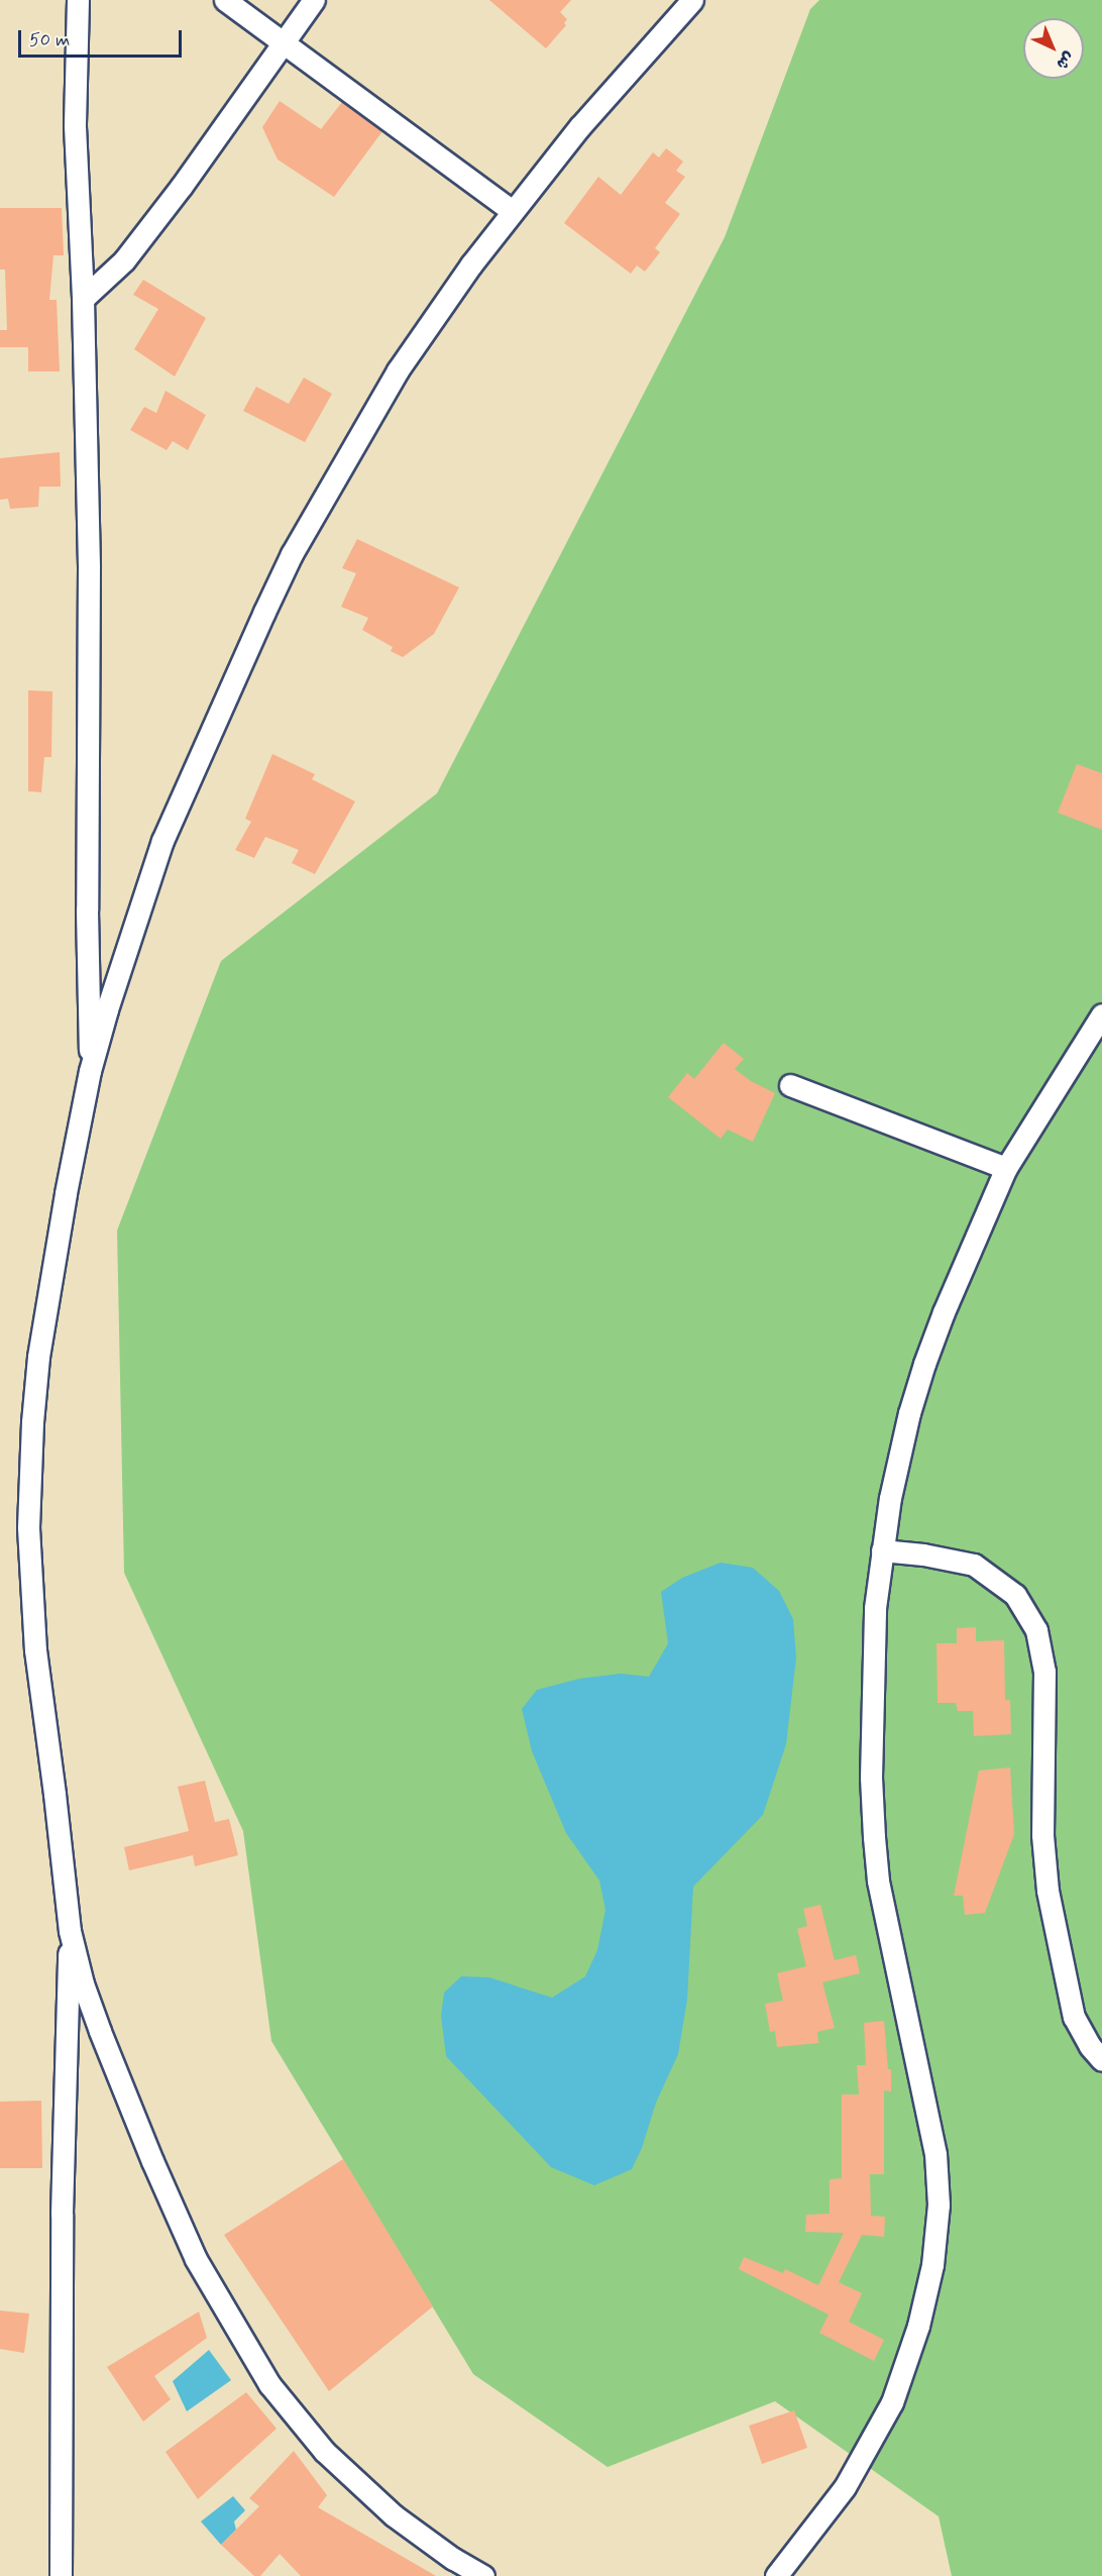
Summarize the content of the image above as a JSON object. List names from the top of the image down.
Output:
{
  "scale_bar": "50 m",
  "north": "bottom right"
}
